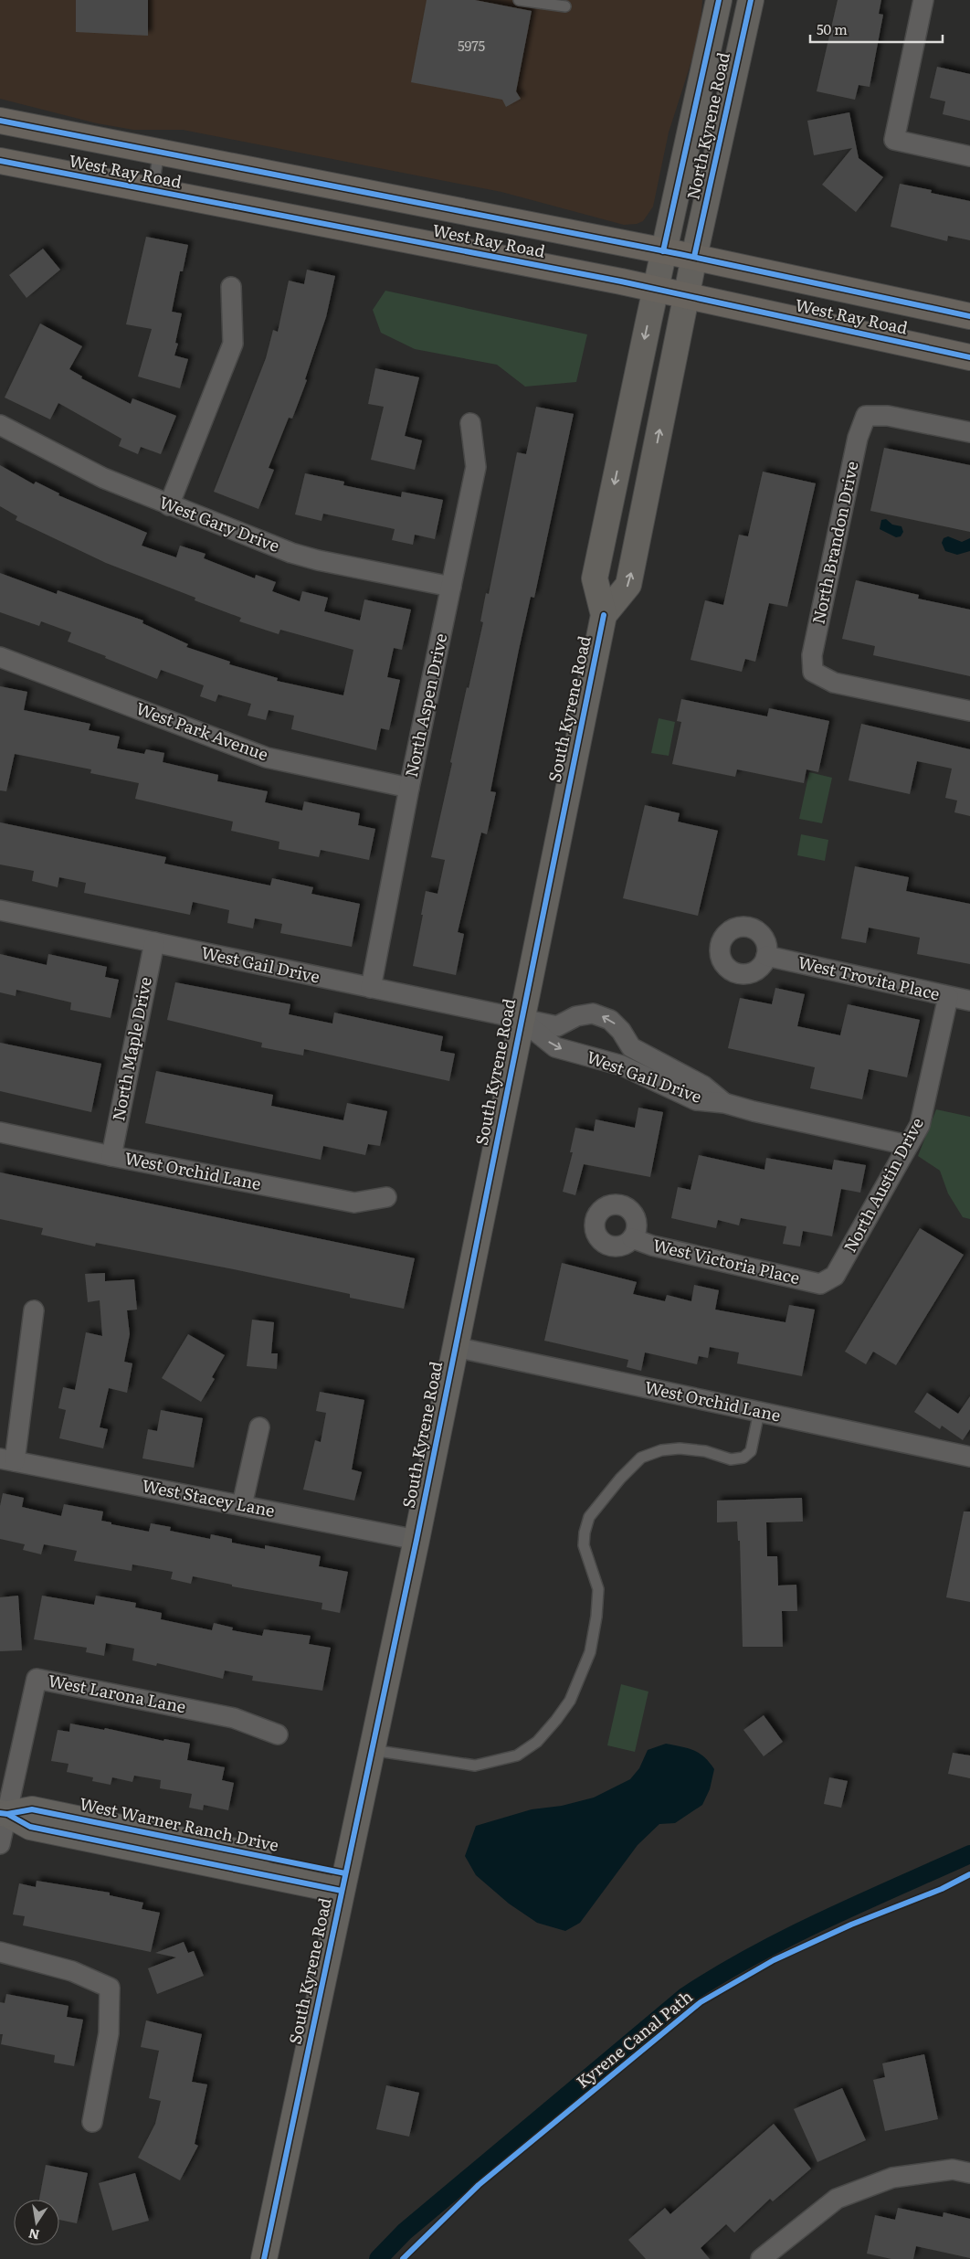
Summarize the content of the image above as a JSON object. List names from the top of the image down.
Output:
{
  "streets": {
    "main road": [
      "North Kyrene Road",
      "West Ray Road",
      "South Kyrene Road",
      "West Warner Ranch Drive"
    ],
    "street": [
      "West Gary Drive",
      "North Brandon Drive",
      "North Aspen Drive",
      "West Park Avenue",
      "West Gail Drive",
      "West Trovita Place",
      "North Maple Drive",
      "West Orchid Lane",
      "North Austin Drive",
      "West Victoria Place",
      "West Stacey Lane",
      "West Larona Lane"
    ],
    "cycle path": ["Kyrene Canal Path"]
  },
  "crossings": [
    ["North Kyrene Road", "West Ray Road"],
    ["North Kyrene Road", "South Kyrene Road"],
    ["West Ray Road", "South Kyrene Road"],
    ["West Gary Drive", "North Aspen Drive"],
    ["North Aspen Drive", "West Park Avenue"],
    ["North Aspen Drive", "West Gail Drive"],
    ["South Kyrene Road", "West Gail Drive"],
    ["South Kyrene Road", "West Orchid Lane"],
    ["South Kyrene Road", "West Stacey Lane"],
    ["South Kyrene Road", "West Warner Ranch Drive"],
    ["West Gail Drive", "North Maple Drive"],
    ["West Gail Drive", "North Austin Drive"],
    ["West Trovita Place", "North Austin Drive"],
    ["North Maple Drive", "West Orchid Lane"],
    ["North Austin Drive", "West Victoria Place"],
    ["West Larona Lane", "West Warner Ranch Drive"]
  ],
  "house_numbers": ["5975"],
  "scale_bar": "50 m",
  "north": "bottom"
}
